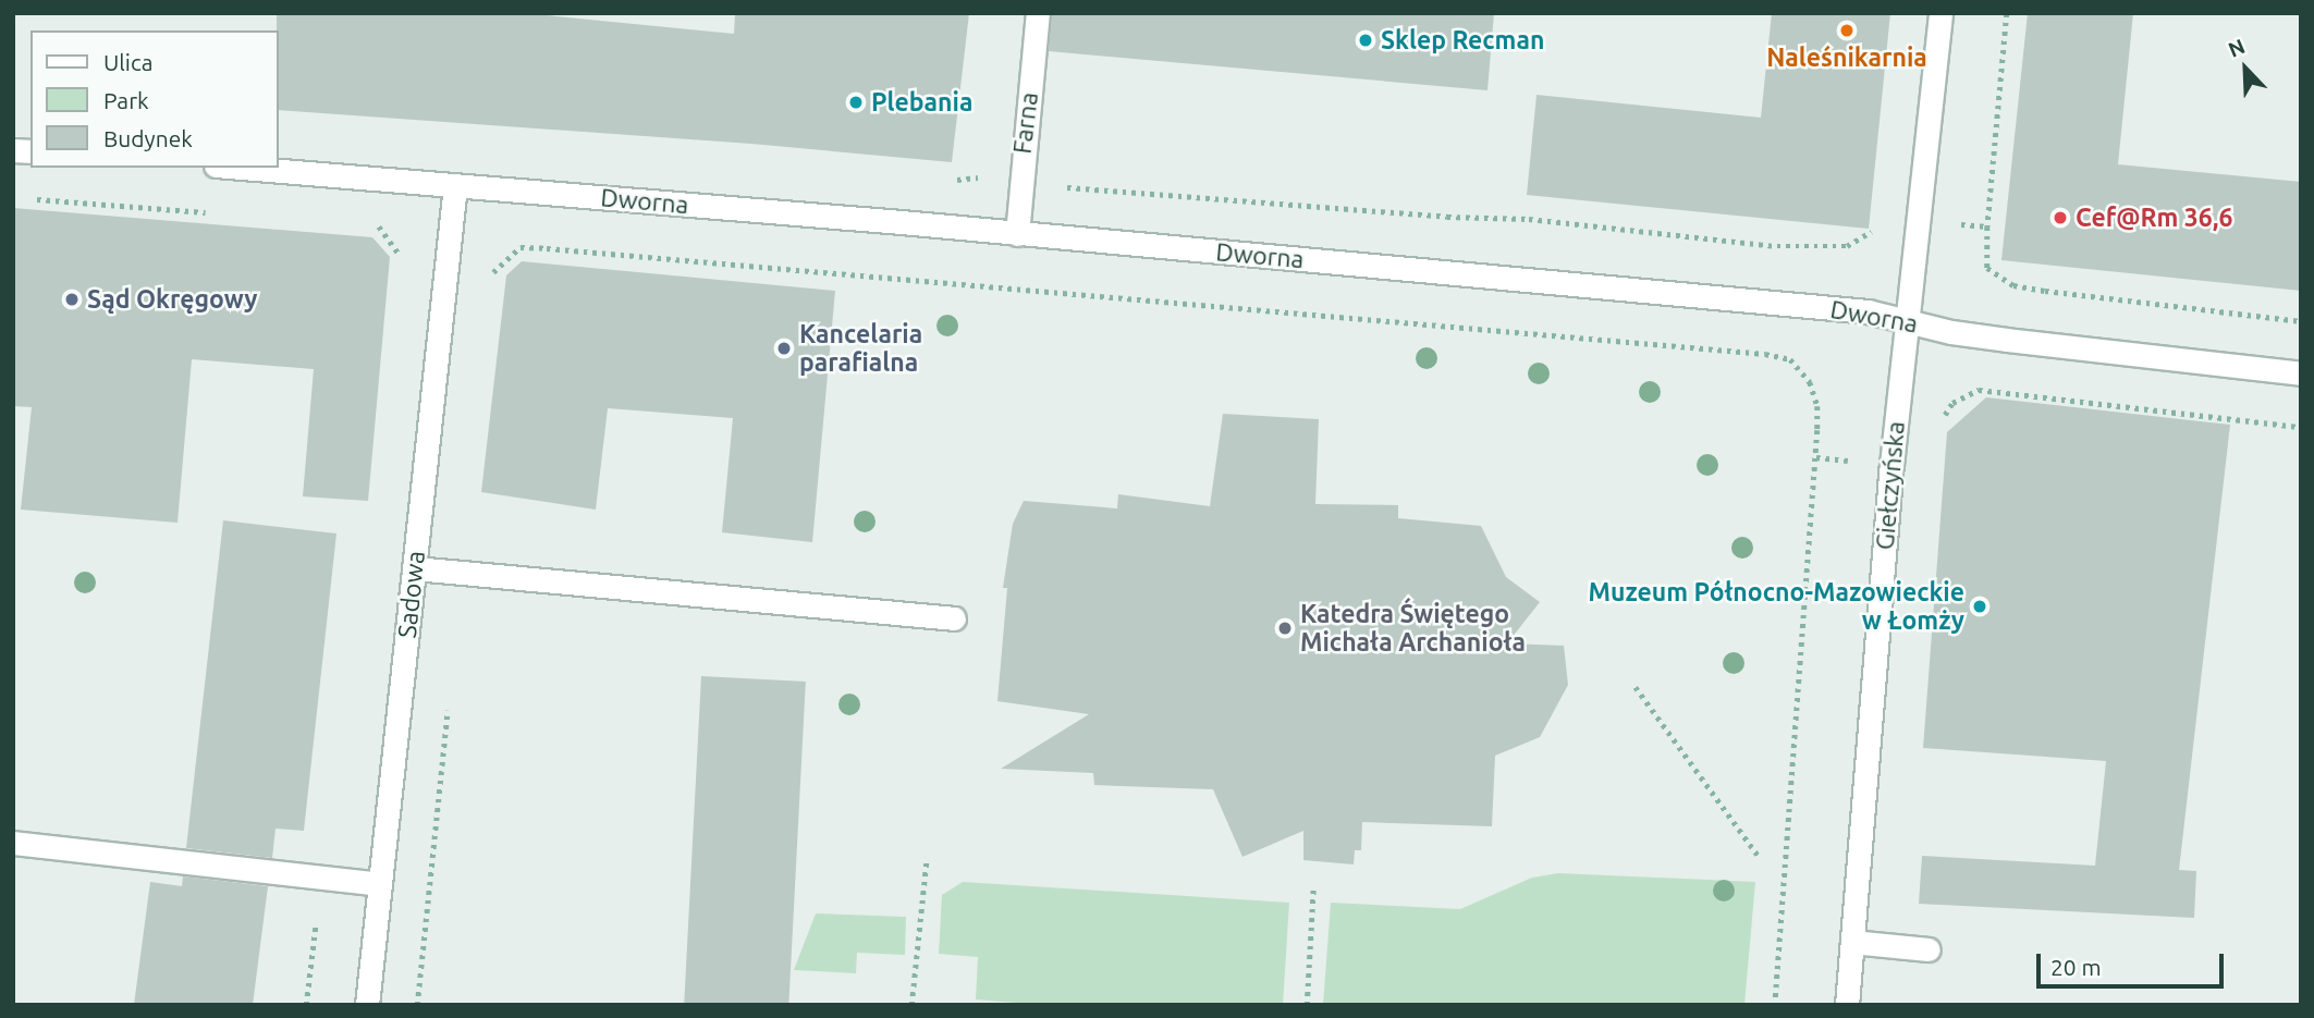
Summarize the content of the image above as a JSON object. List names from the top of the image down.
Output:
{
  "streets": {
    "street": [
      "Farna",
      "Dworna",
      "Giełczyńska",
      "Sadowa"
    ]
  },
  "crossings": [
    ["Farna", "Dworna"],
    ["Dworna", "Giełczyńska"],
    ["Dworna", "Sadowa"]
  ],
  "places": [
    "Naleśnikarnia",
    "Sklep Recman",
    "Plebania",
    "Cef@Rm 36,6",
    "Sąd Okręgowy",
    "Kancelaria parafialna",
    "Muzeum Północno-Mazowieckie w Łomży",
    "Katedra Świętego Michała Archanioła"
  ],
  "legend": ["Ulica", "Park", "Budynek"],
  "scale_bar": "20 m",
  "north": "top left"
}
